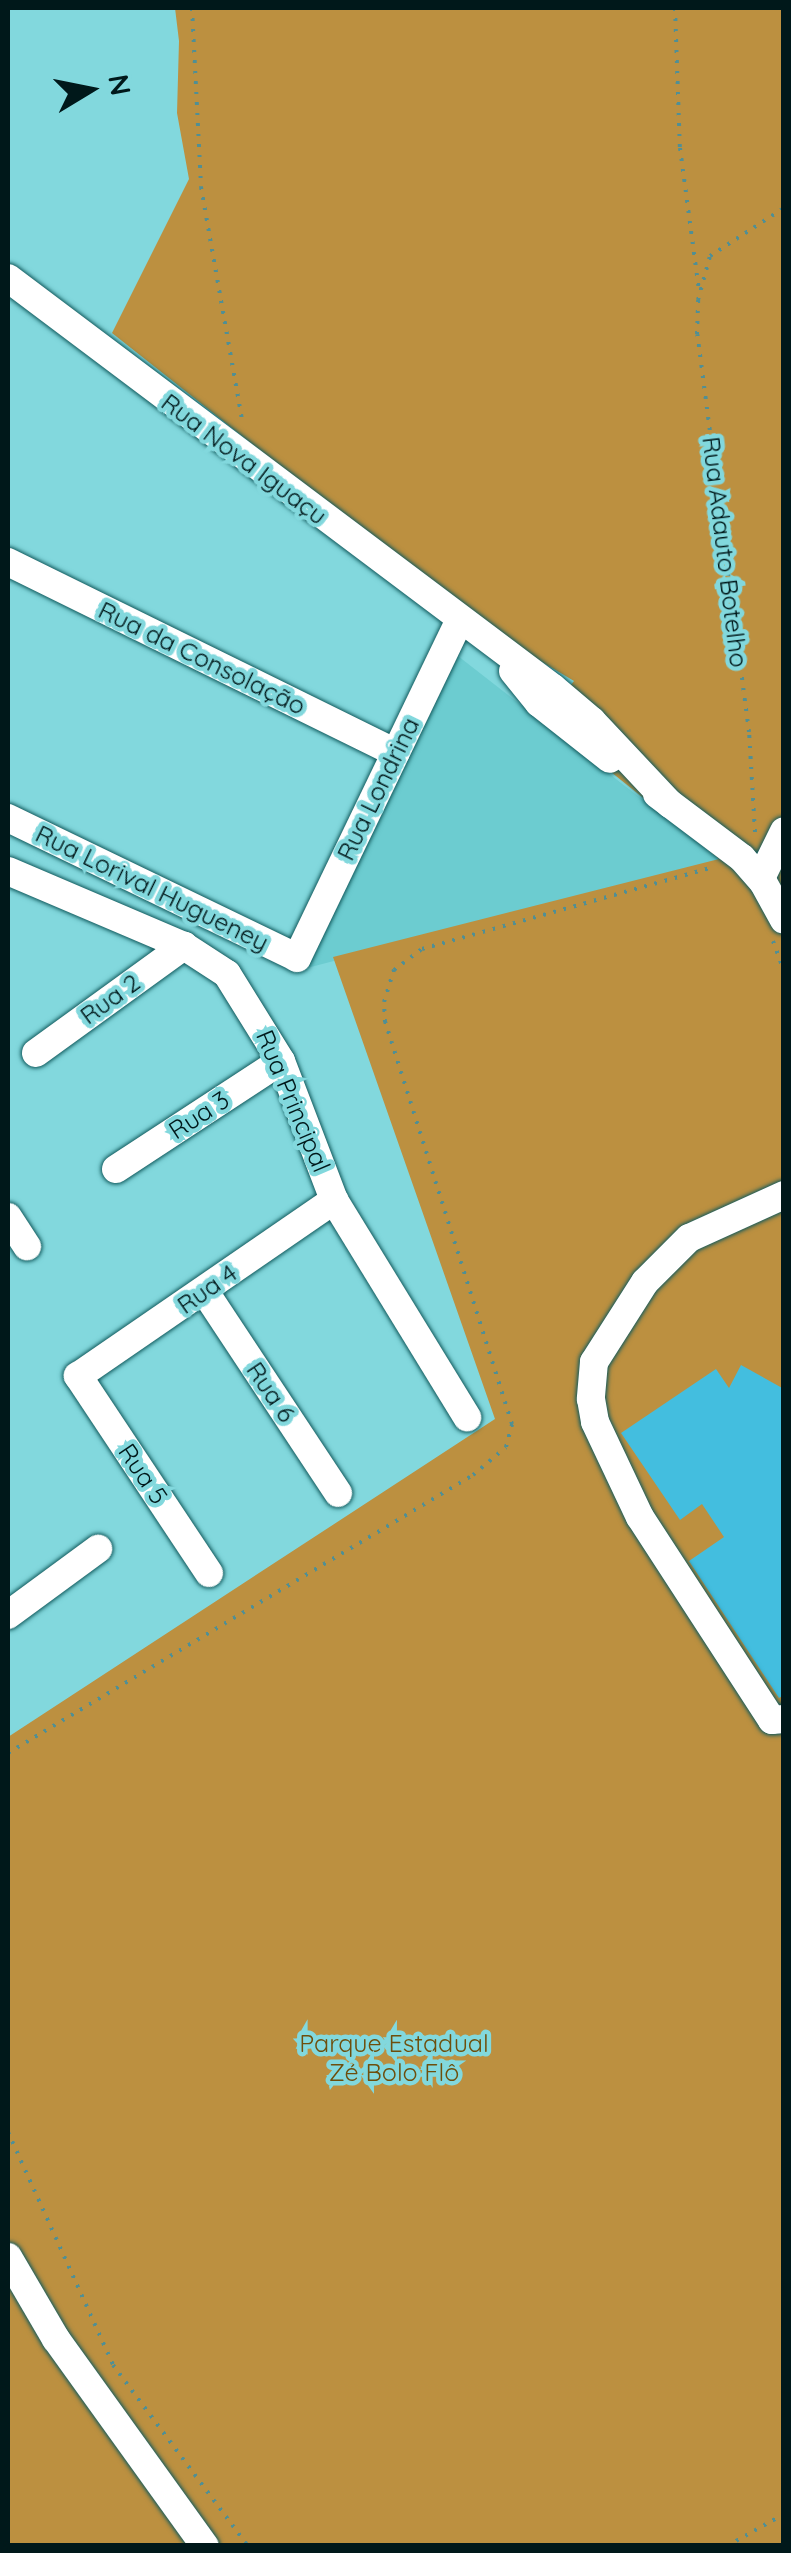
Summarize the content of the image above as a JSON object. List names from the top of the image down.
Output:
{
  "streets": {
    "street": [
      "Rua Nova Iguaçu",
      "Rua da Consolação",
      "Rua Londrina",
      "Rua Lorival Hugueney",
      "Rua 2",
      "Rua Principal",
      "Rua 3",
      "Rua 4",
      "Rua 6",
      "Rua 5"
    ],
    "path": ["Rua Adauto Botelho"]
  },
  "crossings": [
    ["Rua Nova Iguaçu", "Rua Adauto Botelho"],
    ["Rua Nova Iguaçu", "Rua Londrina"],
    ["Rua da Consolação", "Rua Londrina"],
    ["Rua Londrina", "Rua Lorival Hugueney"],
    ["Rua 2", "Rua Principal"],
    ["Rua Principal", "Rua 3"],
    ["Rua Principal", "Rua 4"],
    ["Rua 4", "Rua 6"],
    ["Rua 4", "Rua 5"]
  ],
  "parks": ["Parque Estadual Zé Bolo Flô"],
  "north": "right"
}
